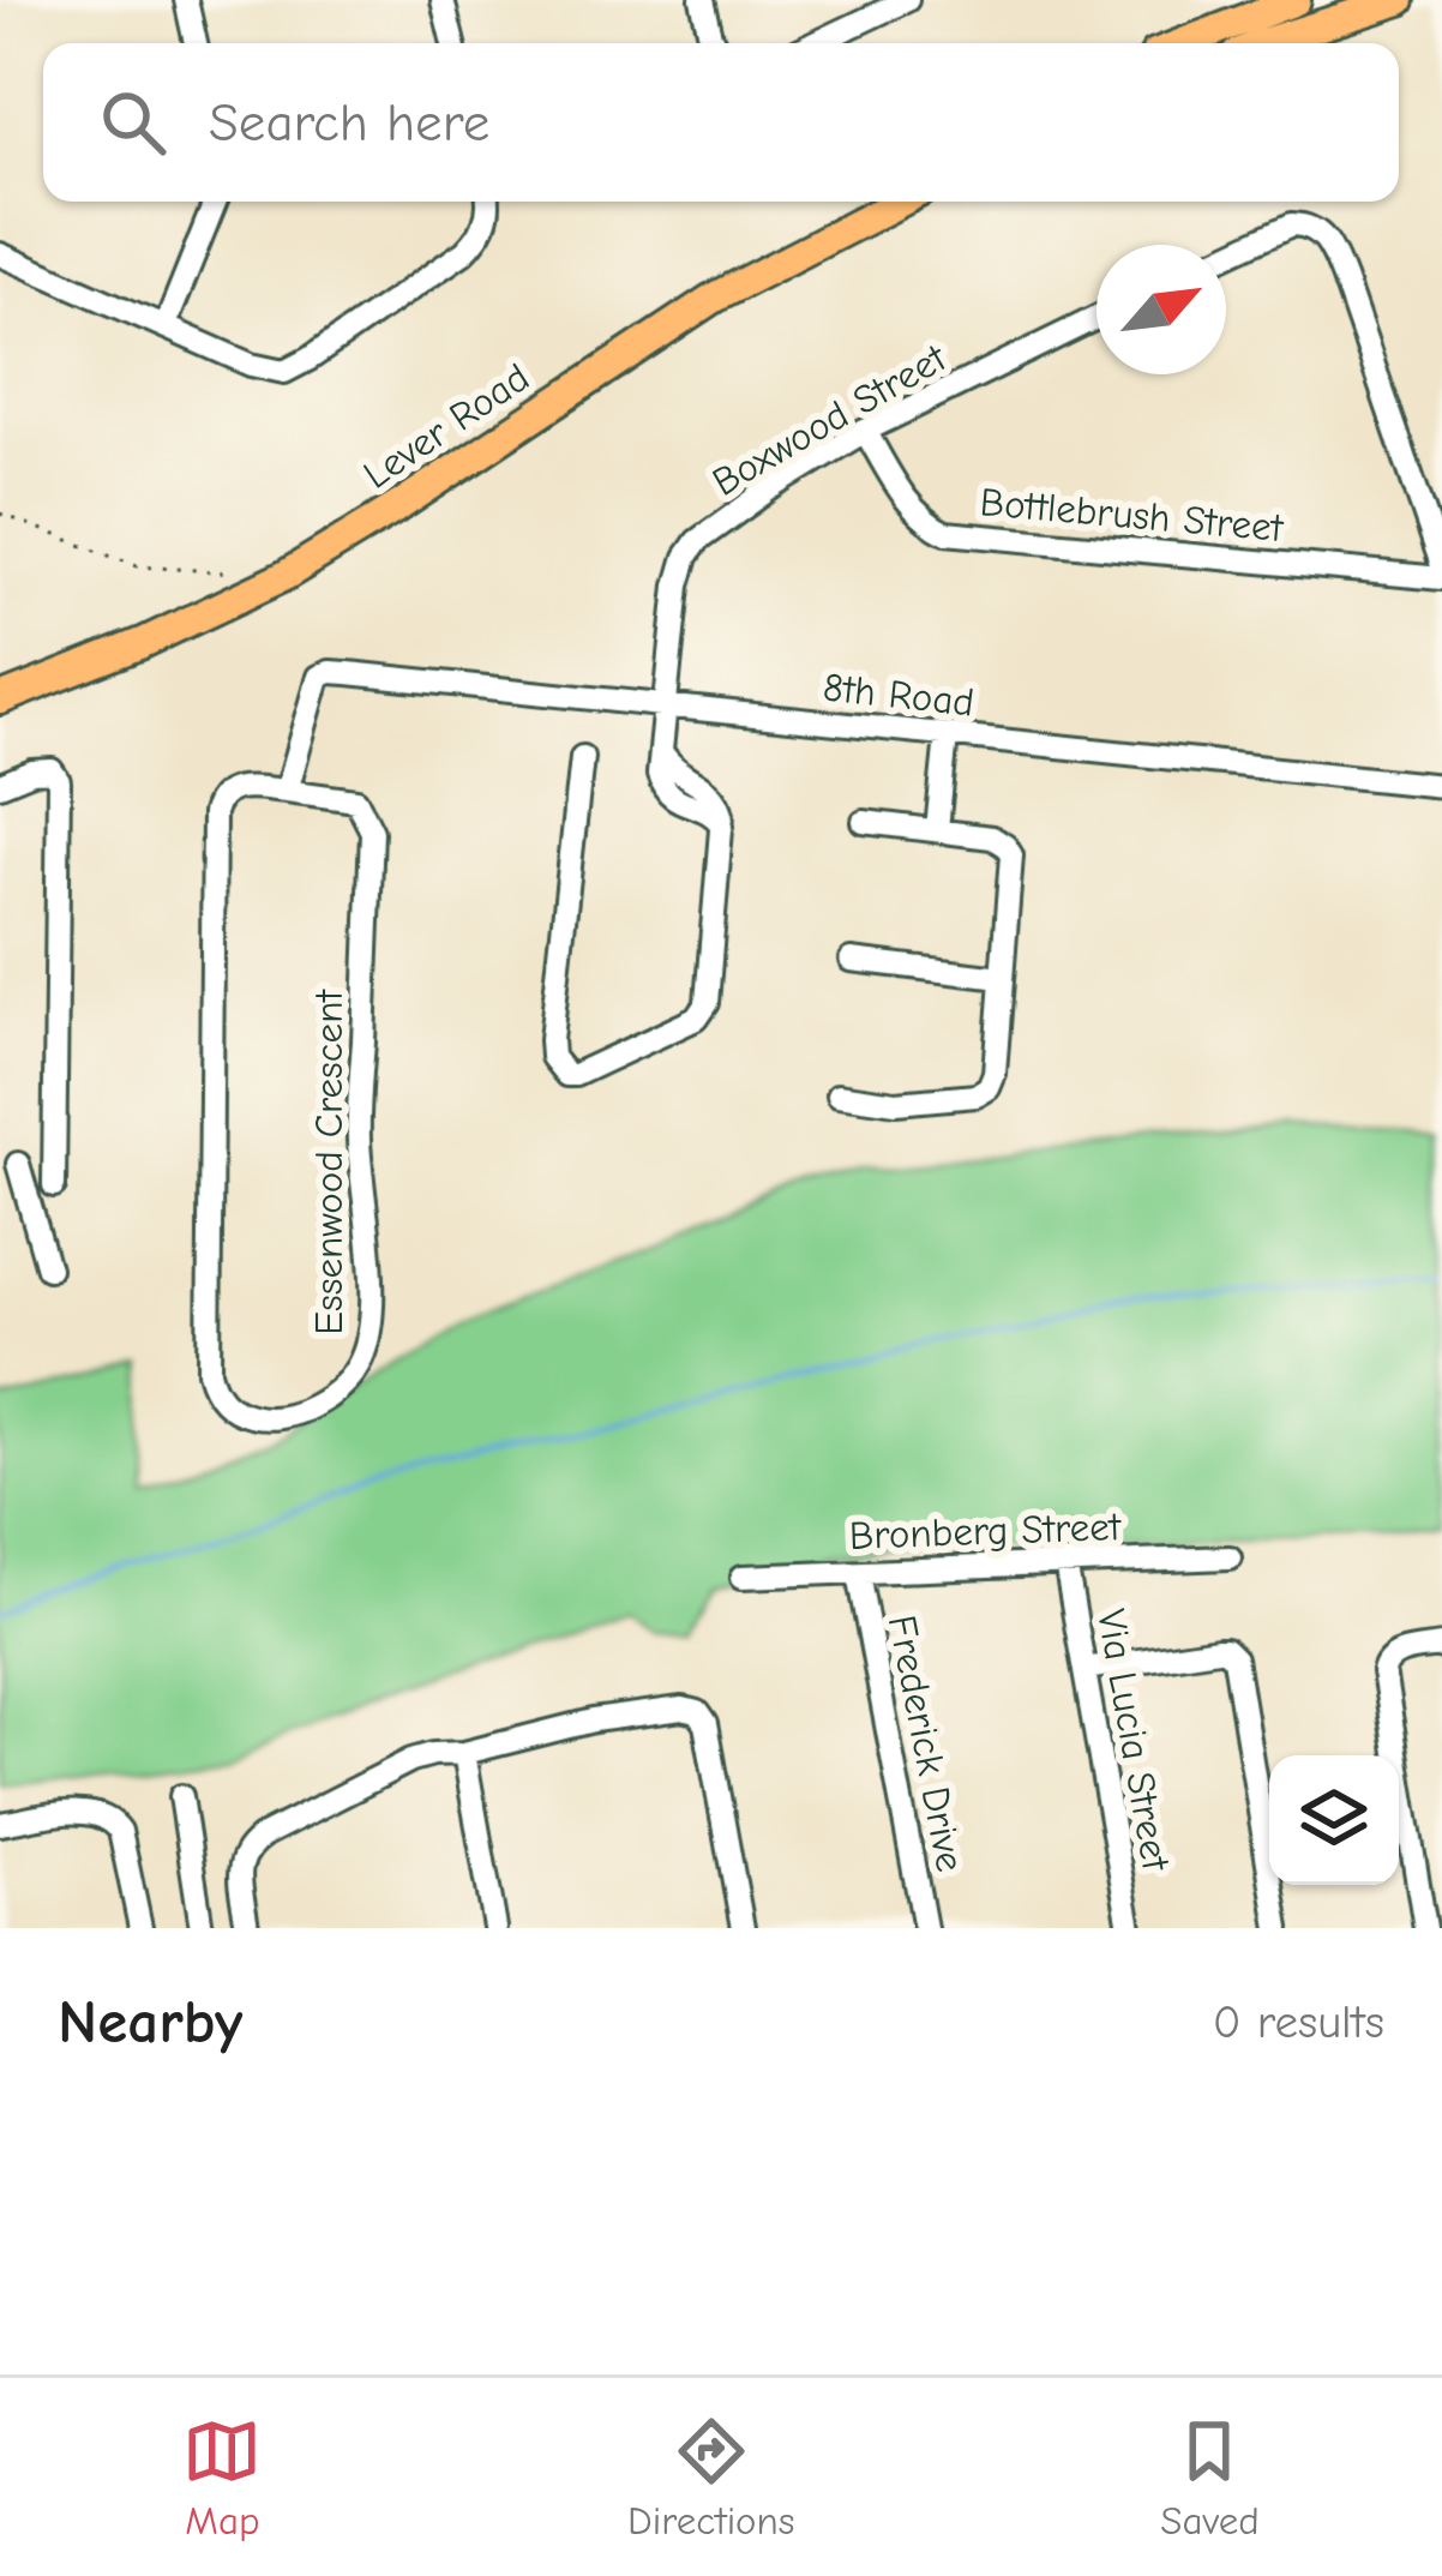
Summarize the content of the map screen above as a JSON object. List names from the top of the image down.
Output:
{
  "streets": {
    "main road": ["Lever Road"],
    "street": [
      "Boxwood Street",
      "Bottlebrush Street",
      "8th Road",
      "Essenwood Crescent",
      "Bronberg Street",
      "Via Lucia Street",
      "Frederick Drive"
    ]
  },
  "crossings": [
    ["Boxwood Street", "Bottlebrush Street"],
    ["Boxwood Street", "8th Road"],
    ["8th Road", "Essenwood Crescent"],
    ["Bronberg Street", "Via Lucia Street"],
    ["Bronberg Street", "Frederick Drive"]
  ],
  "north": "top right",
  "page": {
    "search": "Search here",
    "heading": ["Nearby", "0 results"],
    "nav": ["Map", "Directions", "Saved"]
  }
}
